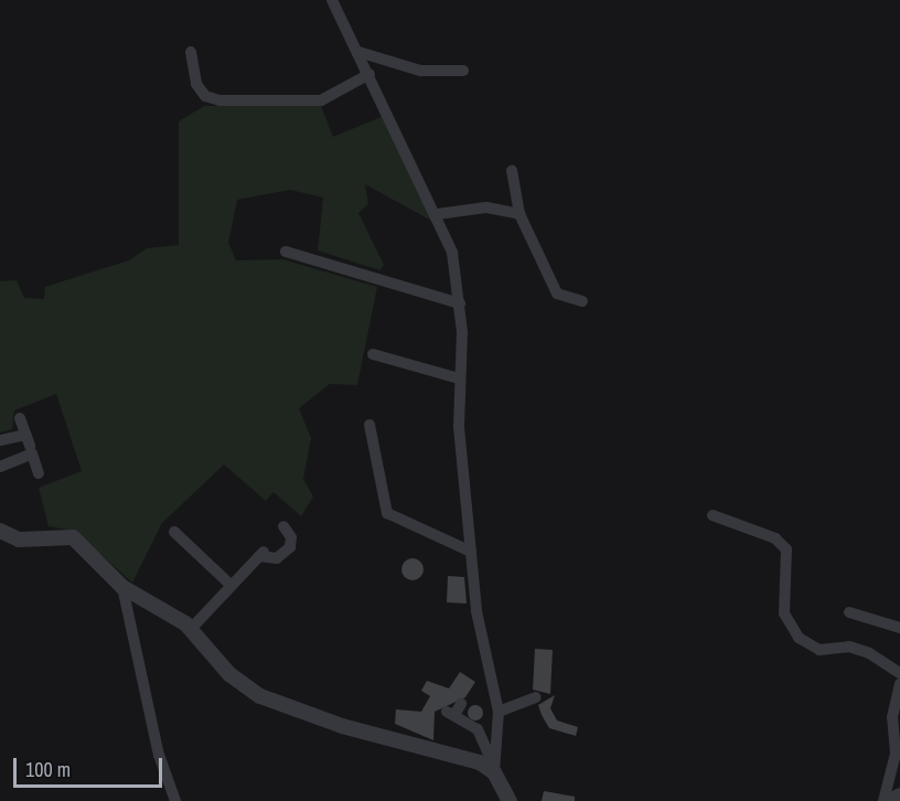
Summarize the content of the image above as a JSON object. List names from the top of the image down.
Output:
{
  "scale_bar": "100 m"
}
